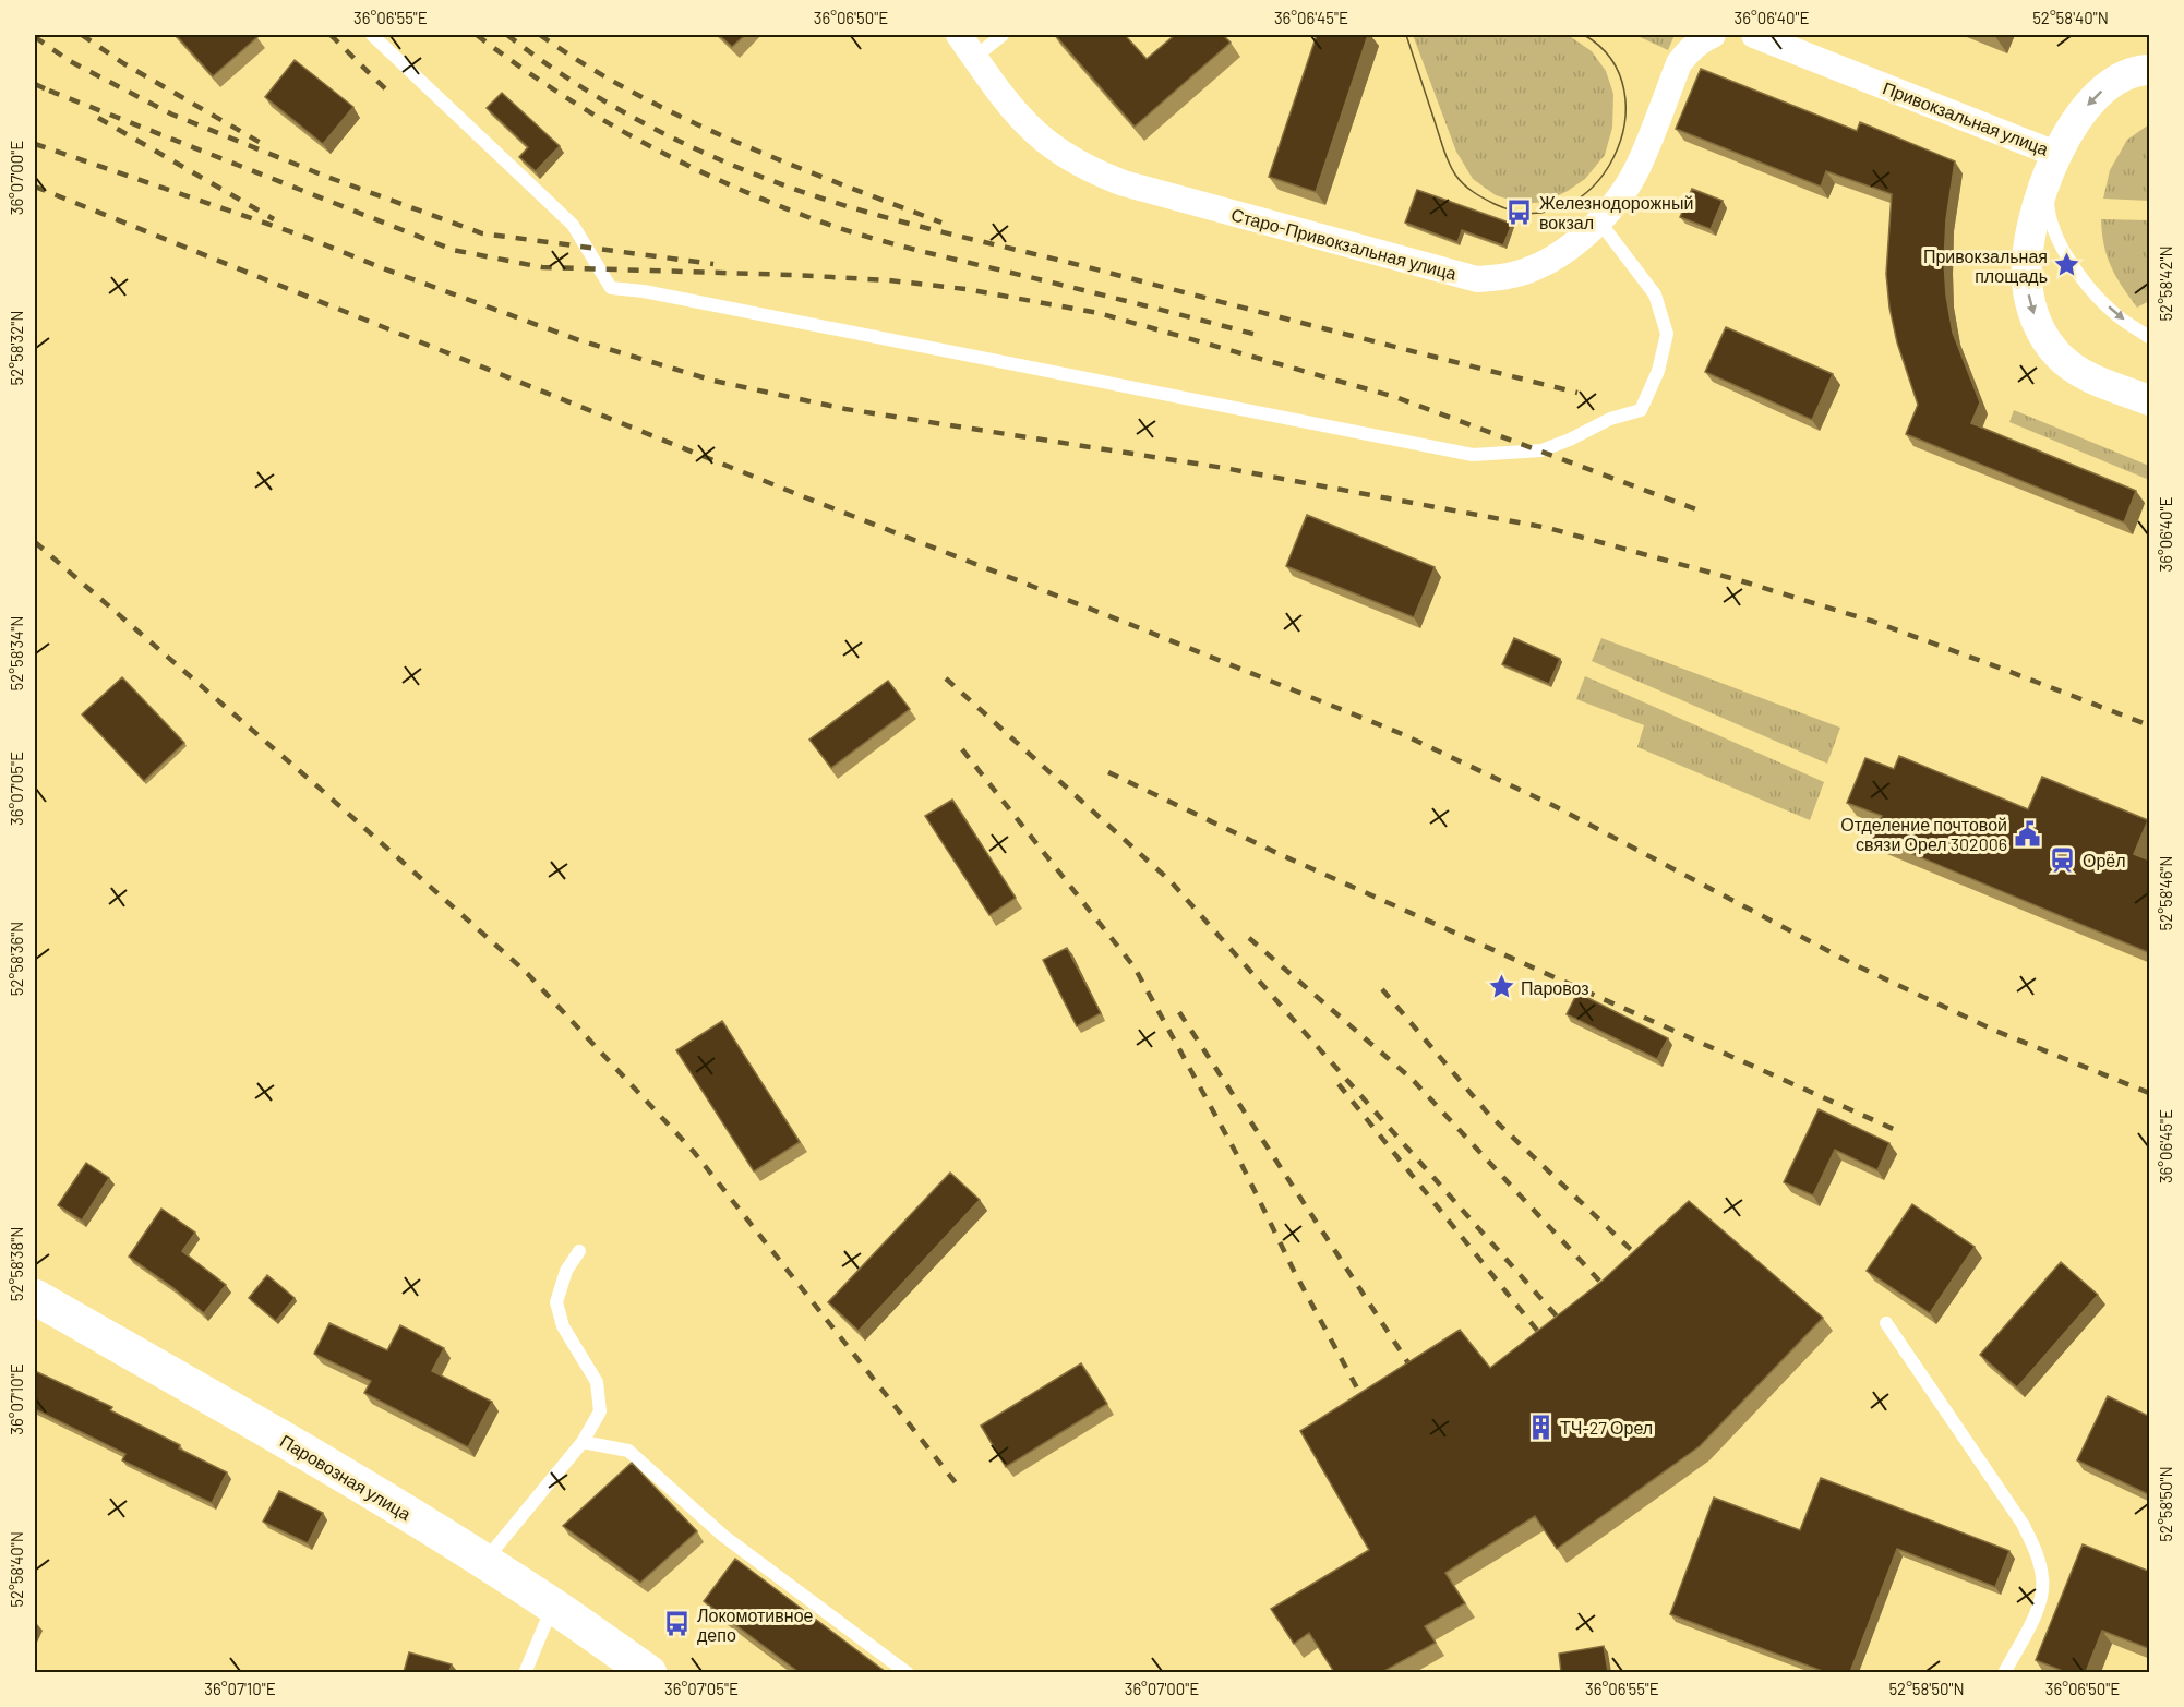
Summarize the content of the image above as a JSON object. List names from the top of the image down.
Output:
{
  "streets": {
    "main road": ["Паровозная улица"],
    "street": ["Привокзальная улица", "Старо-Привокзальная улица"]
  },
  "places": {
    "bus stop": ["Железнодорожный вокзал", "Локомотивное депо"],
    "place": ["Привокзальная площадь", "Паровоз"],
    "public building": ["Отделение почтовой связи Орел 302006"],
    "station": ["Орёл"],
    "building": ["ТЧ-27 Орел"]
  },
  "coordinates": [
    "36°06'55\"E",
    "36°06'50\"E",
    "36°06'45\"E",
    "36°06'40\"E",
    "52°58'40\"N",
    "36°07'00\"E",
    "52°58'42\"N",
    "52°58'32\"N",
    "52°58'34\"N",
    "36°07'05\"E",
    "52°58'46\"N",
    "52°58'36\"N",
    "52°58'38\"N",
    "36°07'10\"E",
    "52°58'50\"N"
  ]
}
